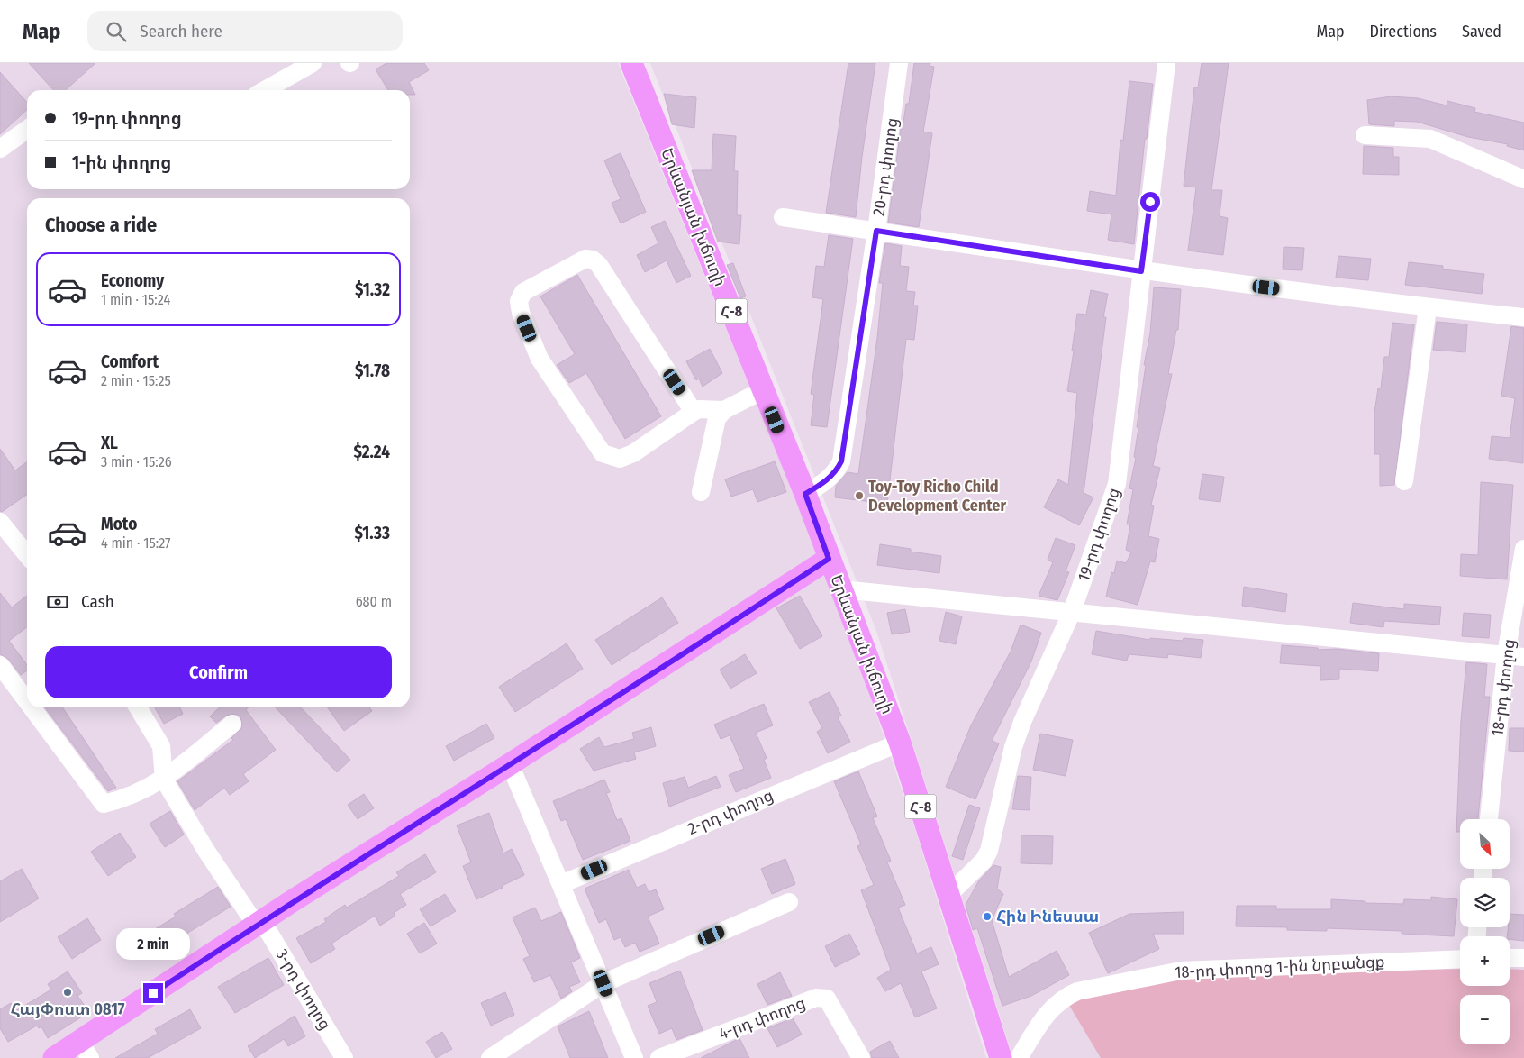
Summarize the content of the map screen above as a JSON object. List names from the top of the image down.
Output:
{
  "streets": {
    "main road": ["Երևանյան խճուղի", "Հ-8"],
    "street": [
      "20-րդ փողոց",
      "19-րդ փողոց",
      "18-րդ փողոց",
      "2-րդ փողոց",
      "18-րդ փողոց 1-ին նրբանցք",
      "3-րդ փողոց",
      "4-րդ փողոց"
    ]
  },
  "crossings": [
    ["20-րդ փողոց", "Երևանյան խճուղի"],
    ["Երևանյան խճուղի", "19-րդ փողոց"],
    ["Երևանյան խճուղի", "2-րդ փողոց"]
  ],
  "places": ["Toy-Toy Richo Child Development Center", "Հին Ինեսսա", "ՀայՓոստ 0817"],
  "north": "bottom right",
  "page": {
    "header": "Map",
    "search": "Search here",
    "nav": ["Map", "Directions", "Saved"],
    "banner": ["19-րդ փողոց", "1-ին փողոց"],
    "heading": "Choose a ride",
    "list": [
      {
        "name": "Economy",
        "note": "1 min · 15:24",
        "value": "$1.32"
      },
      {
        "name": "Comfort",
        "note": "2 min · 15:25",
        "value": "$1.78"
      },
      {
        "name": "XL",
        "note": "3 min · 15:26",
        "value": "$2.24"
      },
      {
        "name": "Moto",
        "note": "4 min · 15:27",
        "value": "$1.33"
      }
    ],
    "pay": ["Cash", "680 m"],
    "buttons": "Confirm",
    "map_buttons": ["+", "−"],
    "bubble": "2 min"
  }
}
